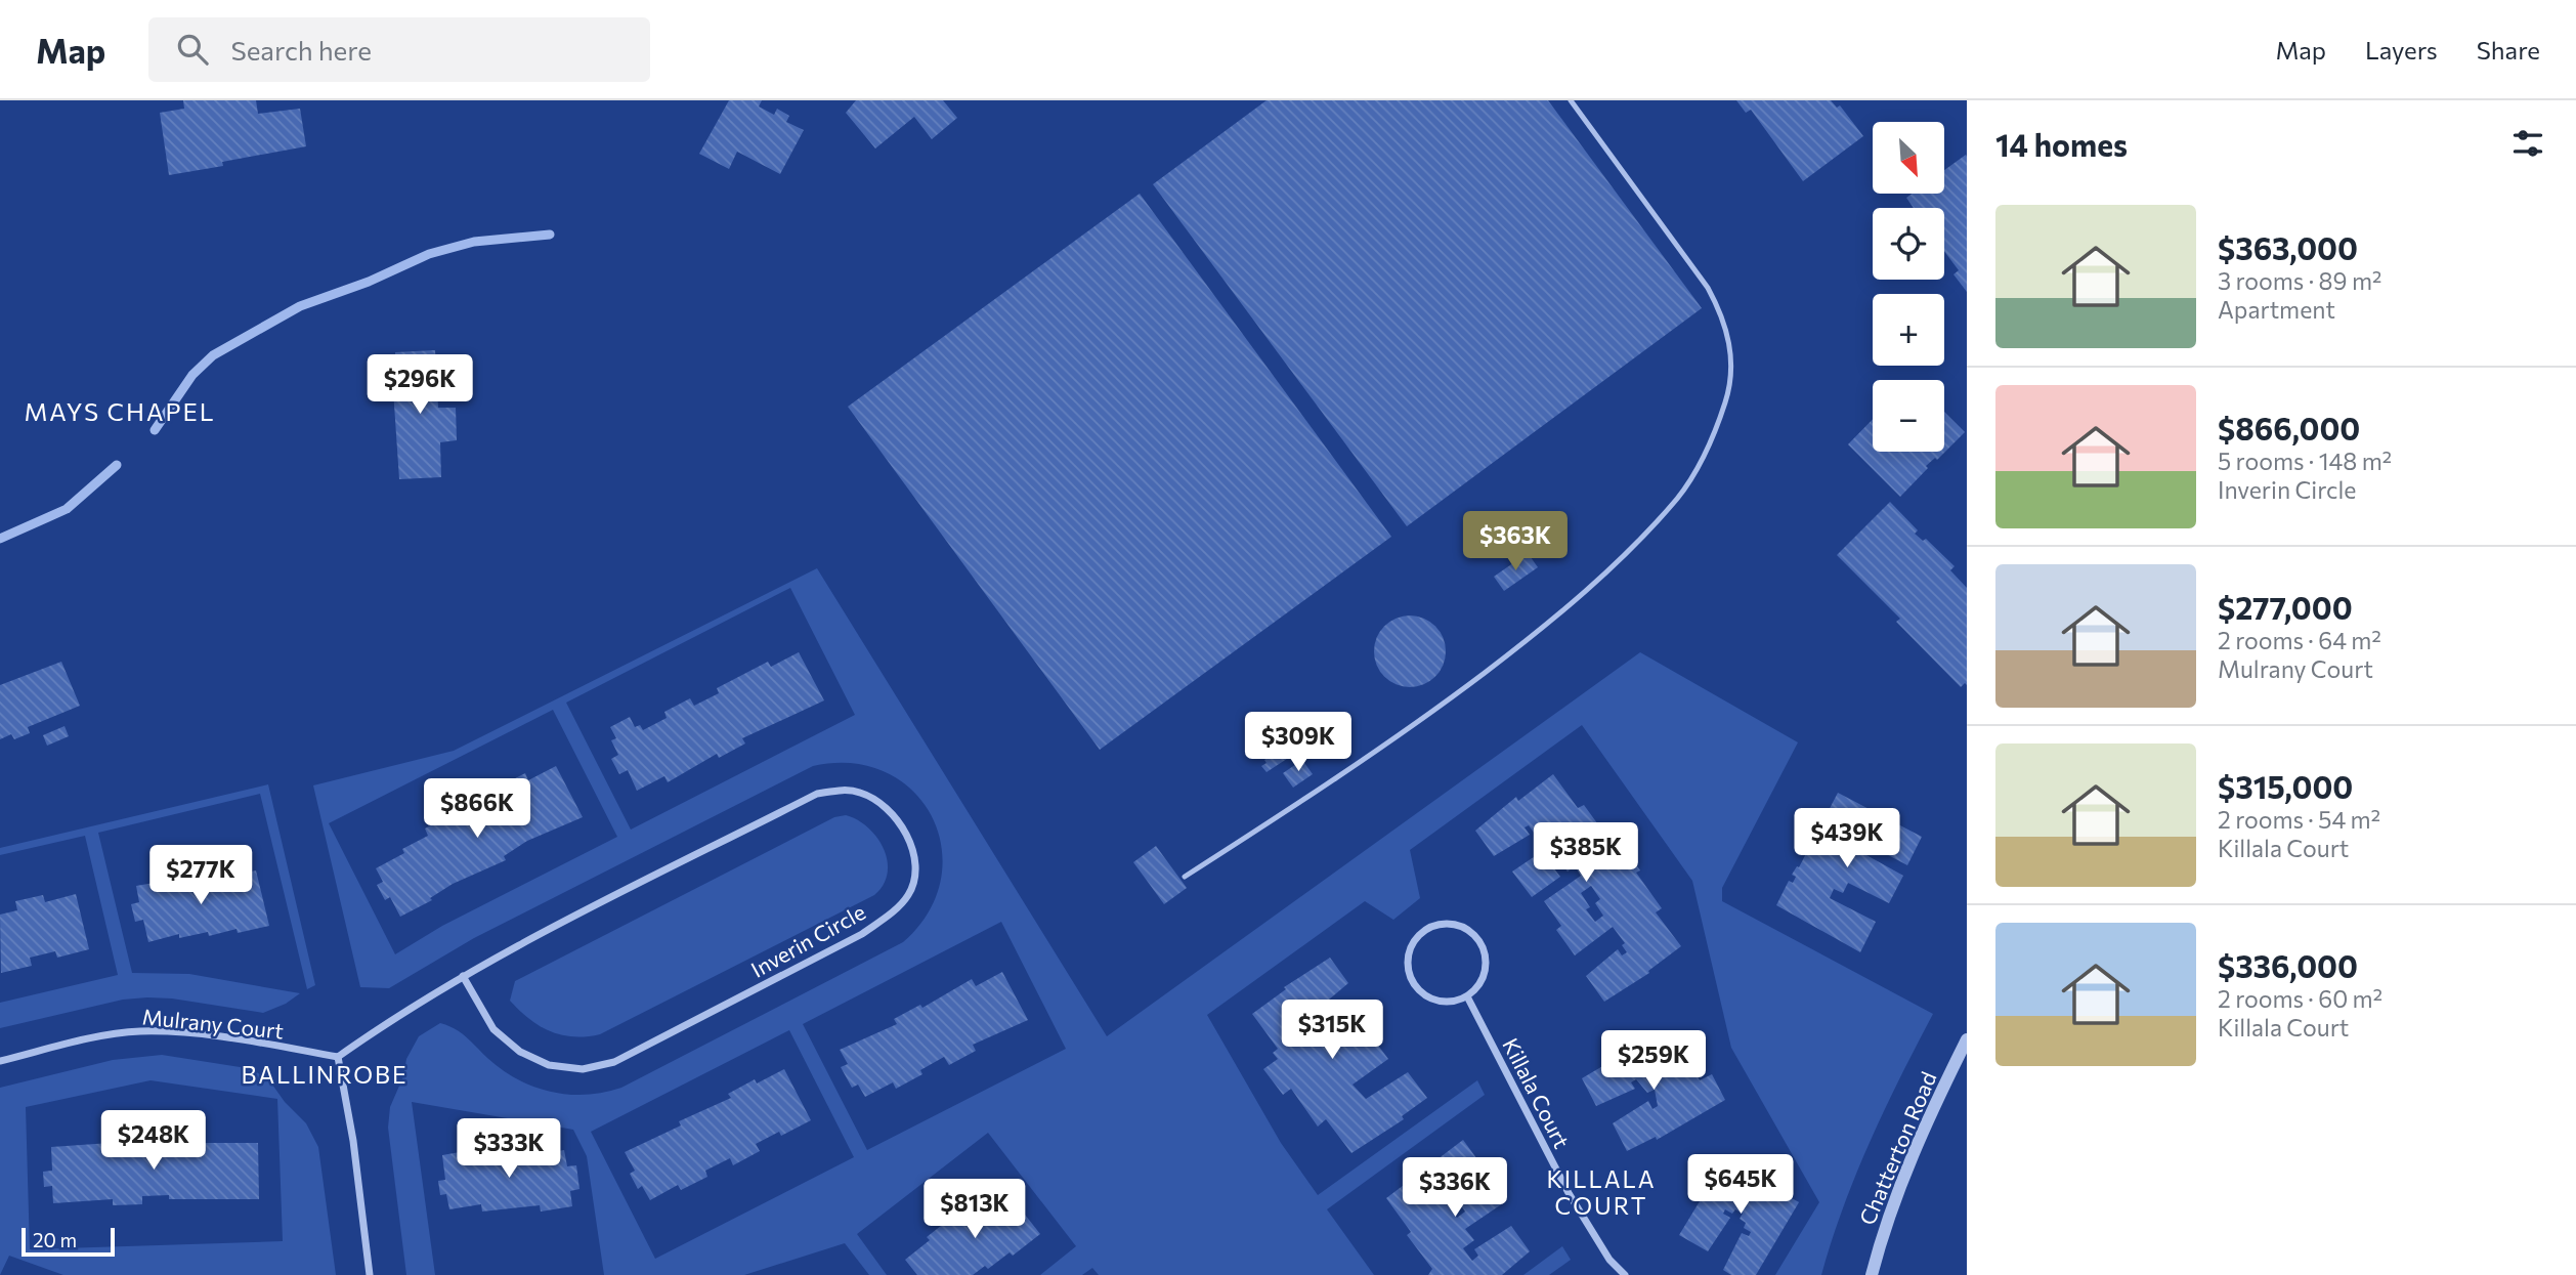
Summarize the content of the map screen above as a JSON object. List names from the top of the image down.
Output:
{
  "streets": {
    "street": [
      "Inverin Circle",
      "Mulrany Court",
      "Killala Court",
      "Chatterton Road"
    ]
  },
  "crossings": [
    ["Inverin Circle", "Mulrany Court"]
  ],
  "districts": ["MAYS CHAPEL", "BALLINROBE", "KILLALA COURT"],
  "scale_bar": "20 m",
  "north": "bottom right",
  "page": {
    "header": "Map",
    "search": "Search here",
    "nav": ["Map", "Layers", "Share"],
    "heading": "14 homes",
    "map_buttons": ["+", "−"],
    "list": [
      {
        "name": "$363,000",
        "note": "3 rooms · 89 m² · Apartment"
      },
      {
        "name": "$866,000",
        "note": "5 rooms · 148 m² · Inverin Circle"
      },
      {
        "name": "$277,000",
        "note": "2 rooms · 64 m² · Mulrany Court"
      },
      {
        "name": "$315,000",
        "note": "2 rooms · 54 m² · Killala Court"
      },
      {
        "name": "$336,000",
        "note": "2 rooms · 60 m² · Killala Court"
      }
    ],
    "price": [
      "$296K",
      "$363K",
      "$309K",
      "$866K",
      "$439K",
      "$385K",
      "$277K",
      "$315K",
      "$259K",
      "$248K",
      "$333K",
      "$645K",
      "$336K",
      "$813K"
    ],
    "scale": "20 m"
  }
}
